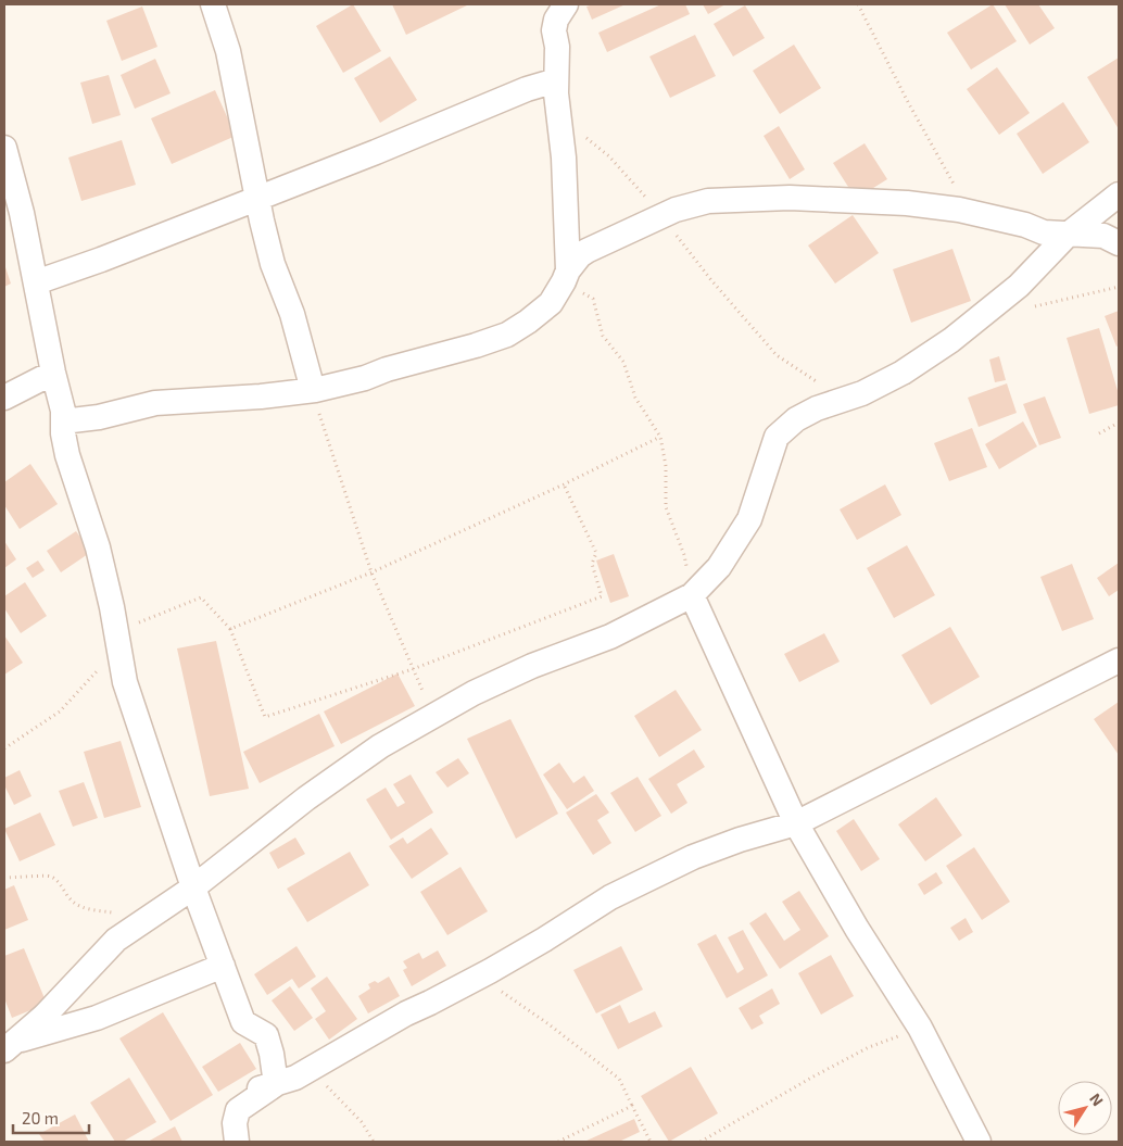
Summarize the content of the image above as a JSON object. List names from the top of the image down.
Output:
{
  "scale_bar": "20 m",
  "north": "top right"
}
